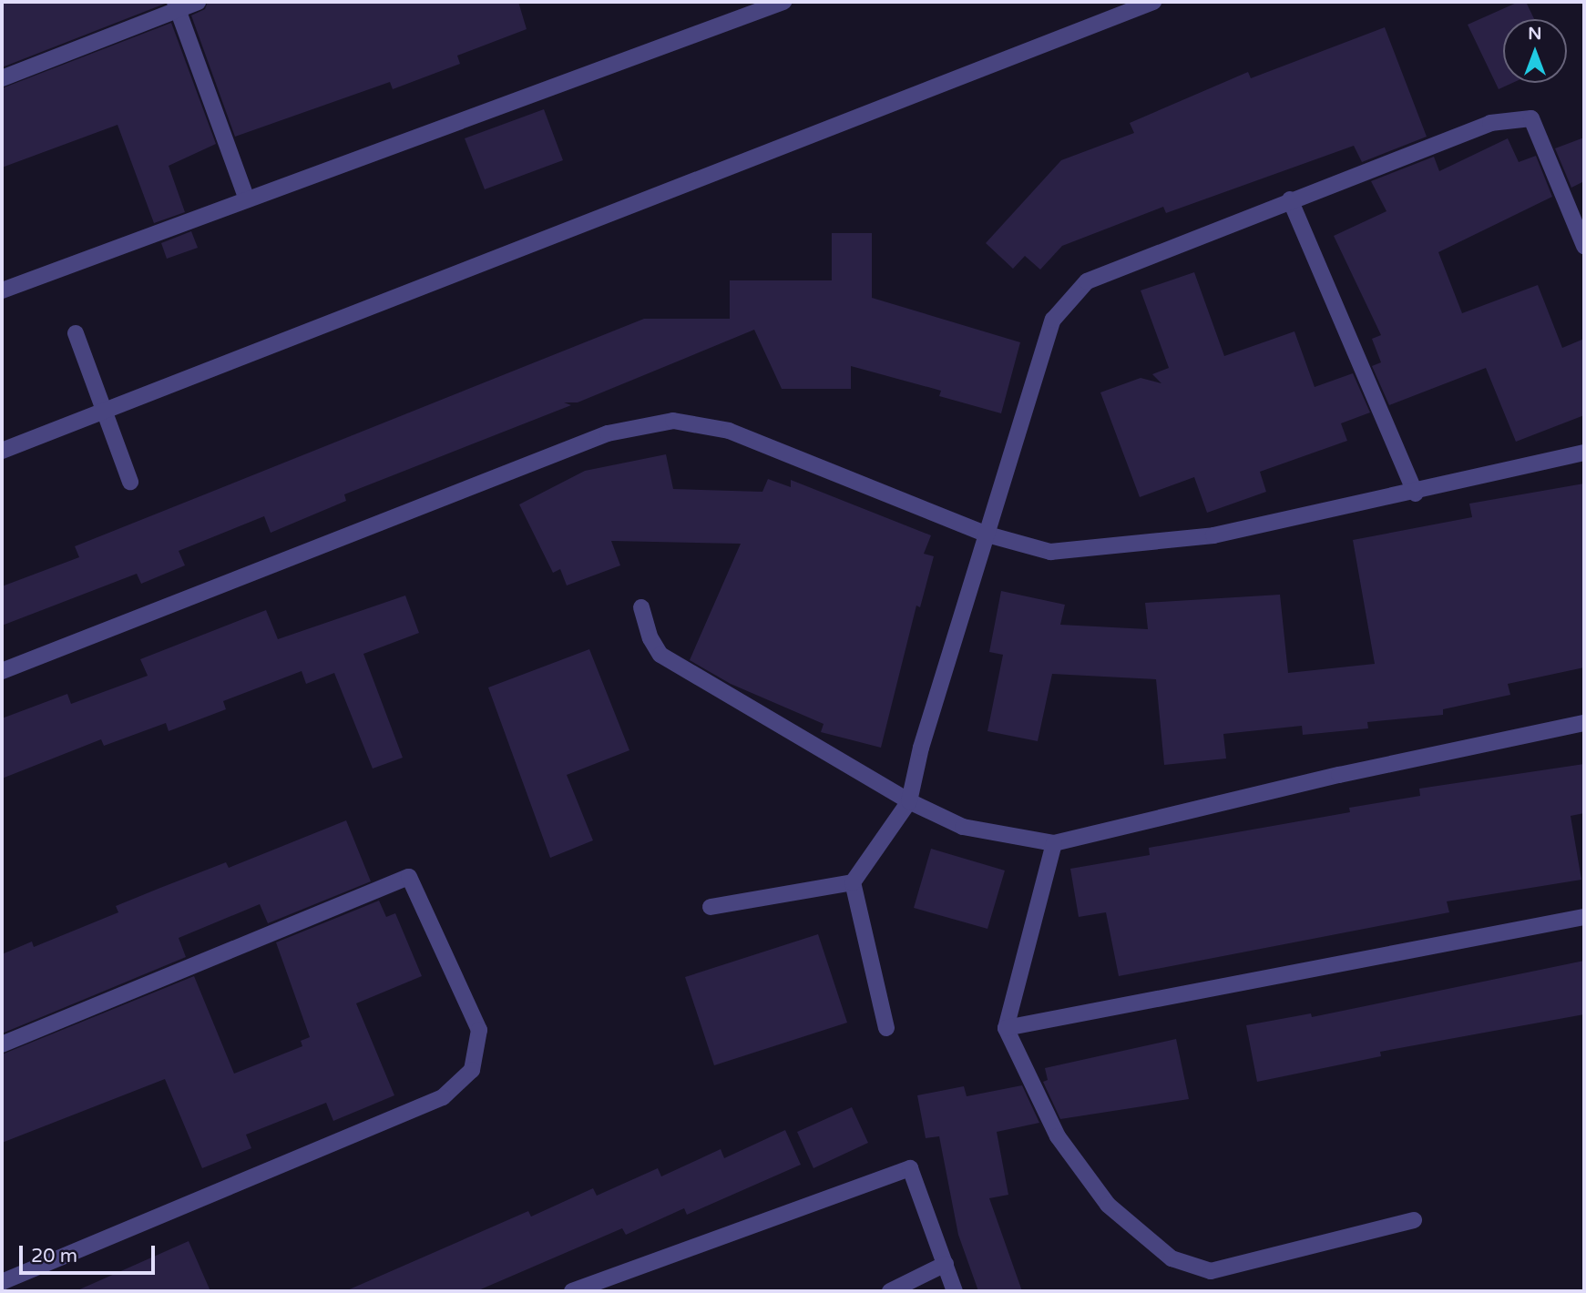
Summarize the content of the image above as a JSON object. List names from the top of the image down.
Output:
{
  "scale_bar": "20 m",
  "north": "top"
}
